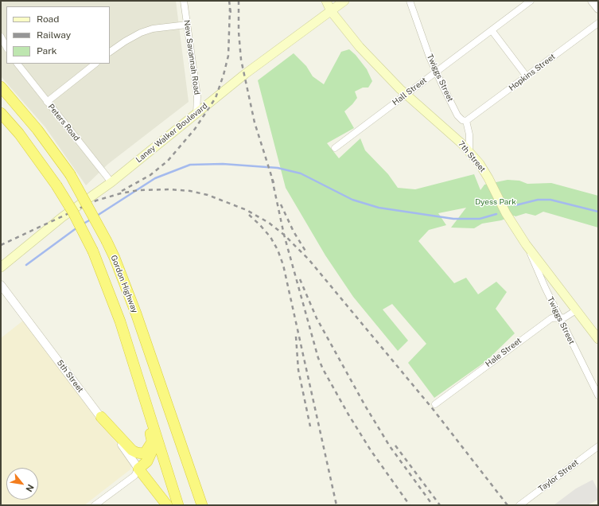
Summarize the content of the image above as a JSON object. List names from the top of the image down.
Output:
{
  "streets": {
    "highway": ["Gordon Highway"],
    "main road": ["Laney Walker Boulevard", "7th Street"],
    "street": [
      "New Savannah Road",
      "Hopkins Street",
      "Twiggs Street",
      "Hall Street",
      "Peters Road",
      "Hale Street",
      "5th Street",
      "Taylor Street"
    ]
  },
  "crossings": [
    ["New Savannah Road", "Laney Walker Boulevard"],
    ["Hopkins Street", "Twiggs Street"],
    ["Twiggs Street", "Hall Street"],
    ["Twiggs Street", "7th Street"],
    ["Twiggs Street", "Hale Street"],
    ["Hall Street", "7th Street"],
    ["Peters Road", "Laney Walker Boulevard"],
    ["Laney Walker Boulevard", "7th Street"],
    ["7th Street", "Hale Street"]
  ],
  "parks": ["Dyess Park"],
  "legend": ["Road", "Railway", "Park"],
  "north": "bottom right"
}
